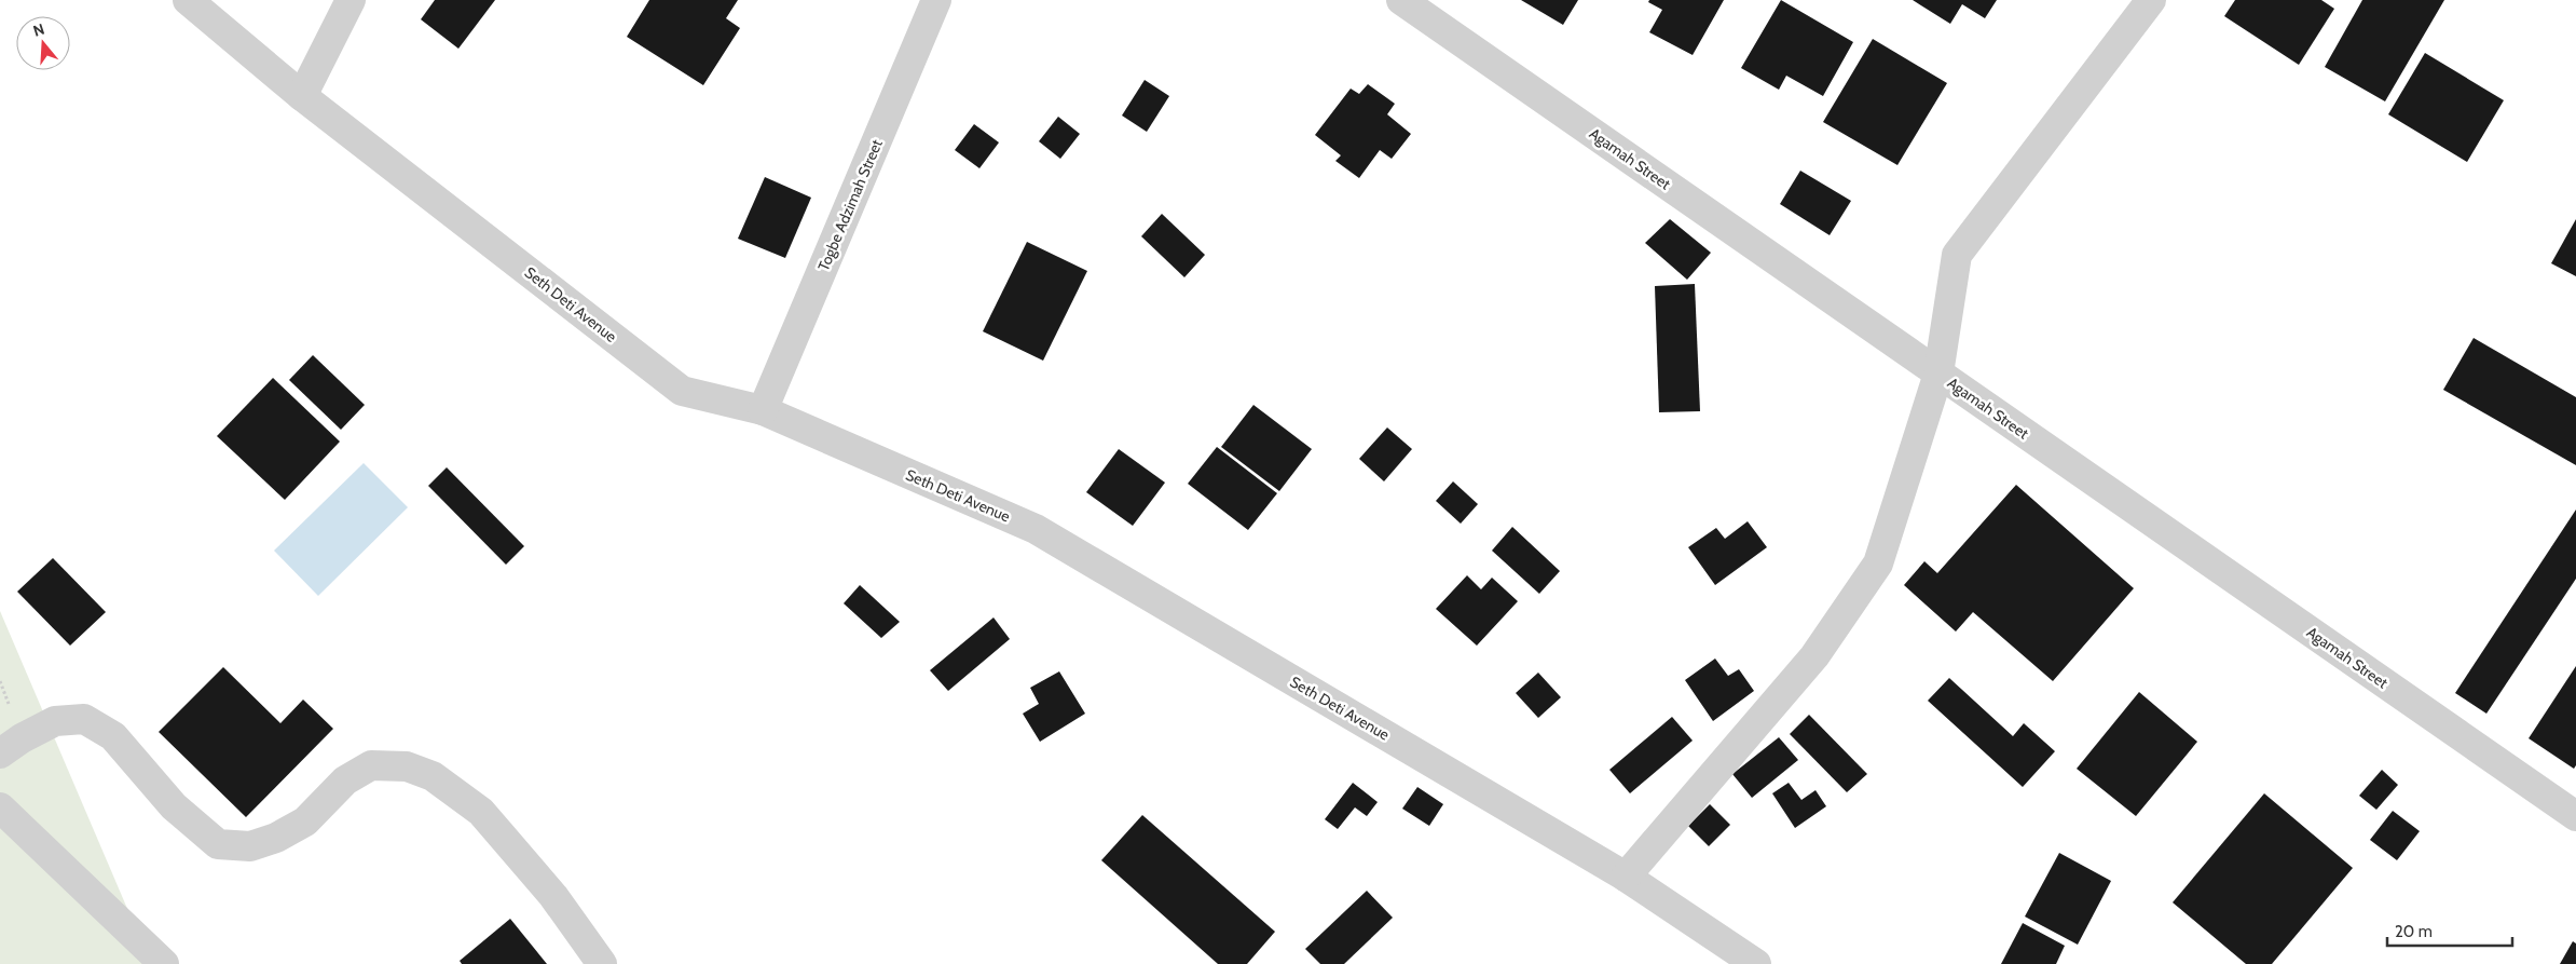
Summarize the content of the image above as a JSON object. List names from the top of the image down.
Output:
{
  "streets": {
    "street": ["Agamah Street", "Togbe Adzimah Street", "Seth Deti Avenue"]
  },
  "crossings": [
    ["Togbe Adzimah Street", "Seth Deti Avenue"]
  ],
  "scale_bar": "20 m",
  "north": "top"
}
